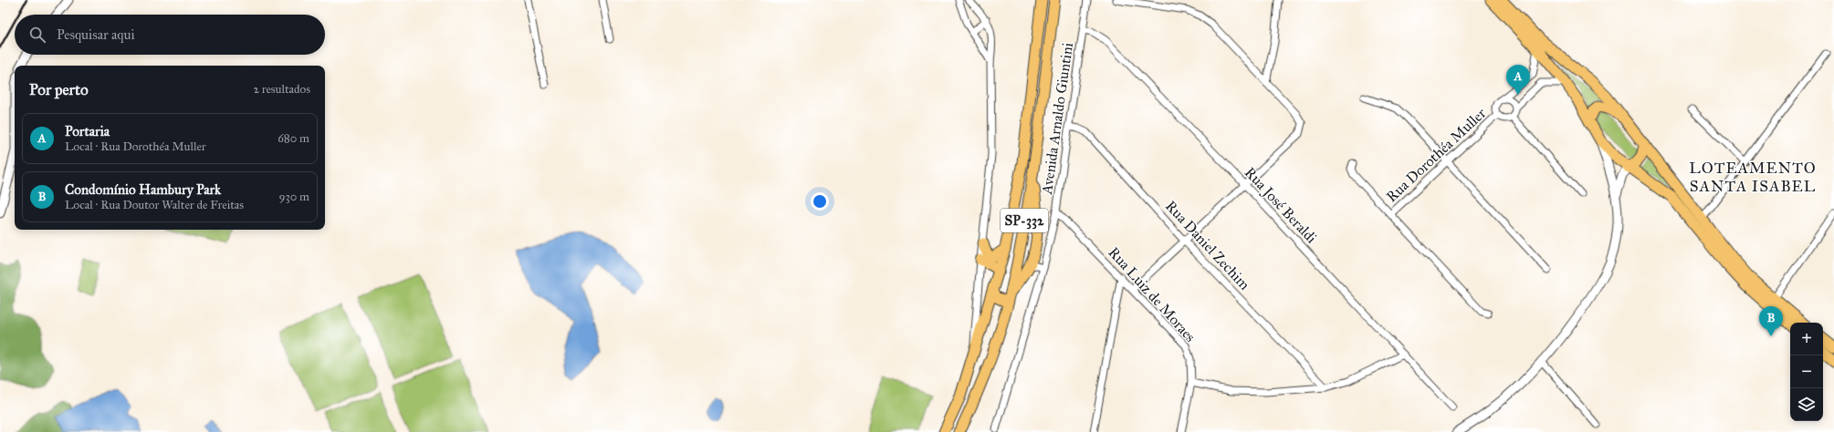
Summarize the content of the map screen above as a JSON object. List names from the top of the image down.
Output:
{
  "streets": {
    "main road": ["SP-332"],
    "street": [
      "Avenida Arnaldo Giuntini",
      "Rua Dorothéa Muller",
      "Rua José Beraldi",
      "Rua Daniel Zechim",
      "Rua Luiz de Moraes"
    ]
  },
  "crossings": [
    ["Avenida Arnaldo Giuntini", "Rua José Beraldi"],
    ["Avenida Arnaldo Giuntini", "Rua Daniel Zechim"],
    ["Avenida Arnaldo Giuntini", "Rua Luiz de Moraes"]
  ],
  "districts": ["LOTEAMENTO SANTA ISABEL"],
  "page": {
    "search": "Pesquisar aqui",
    "pins": ["A", "B"],
    "heading": ["Por perto", "2 resultados"],
    "list": [
      {
        "mark": "A",
        "name": "Portaria",
        "note": "Local · Rua Dorothéa Muller",
        "value": "680 m"
      },
      {
        "mark": "B",
        "name": "Condomínio Hambury Park",
        "note": "Local · Rua Doutor Walter de Freitas",
        "value": "930 m"
      }
    ],
    "map_buttons": ["+", "−"]
  }
}
